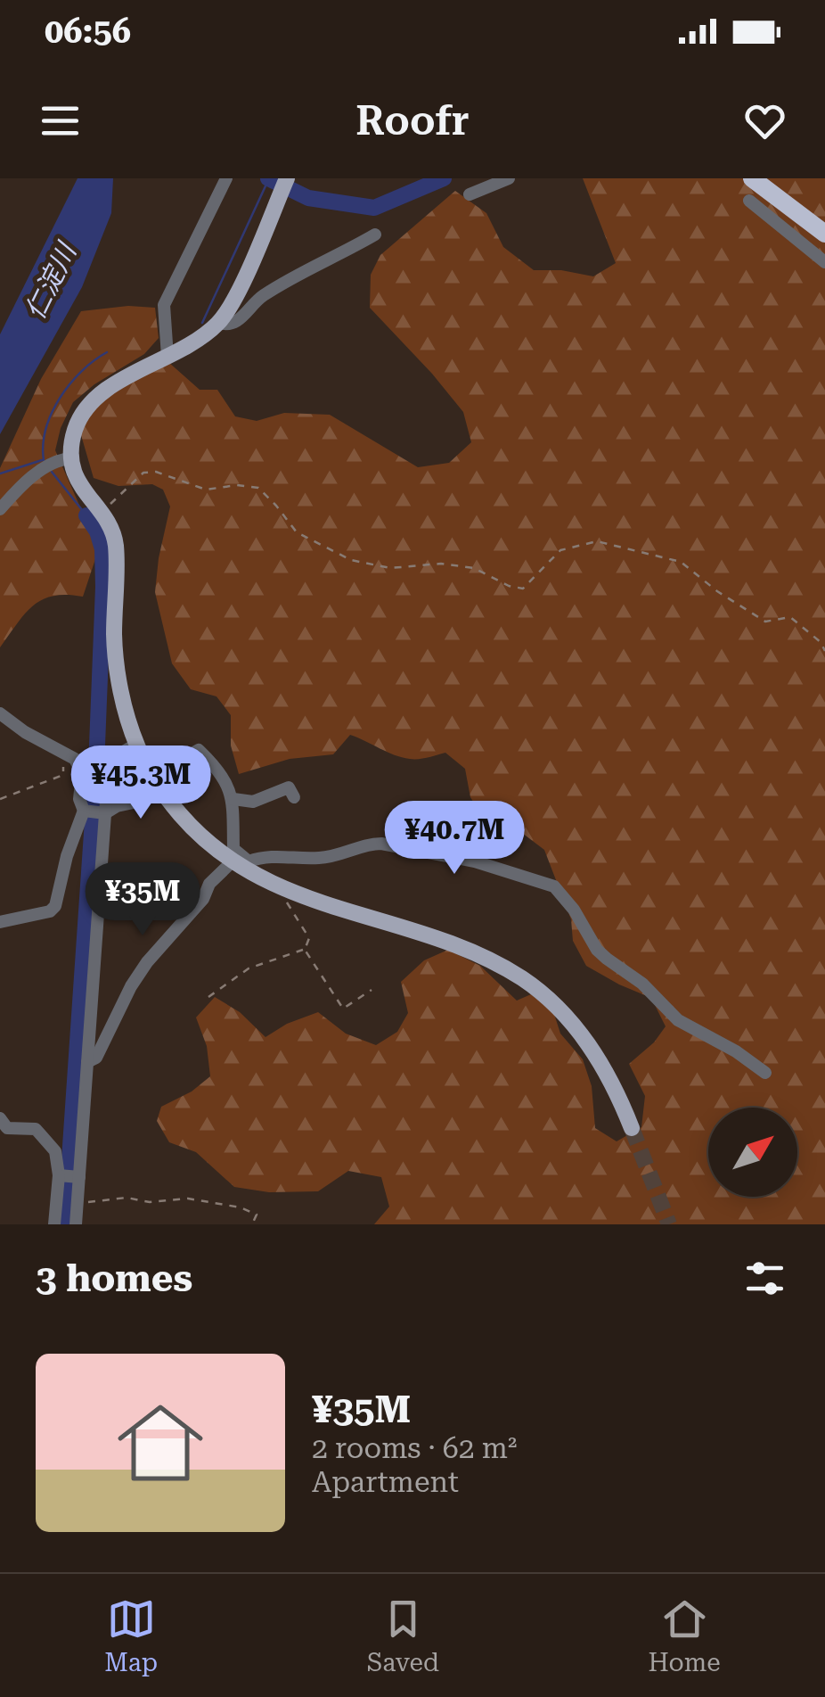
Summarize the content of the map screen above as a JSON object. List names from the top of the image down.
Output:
{
  "water": ["仁淀川"],
  "north": "top right",
  "page": {
    "status": "06:56",
    "header": "Roofr",
    "price": ["¥45.3M", "¥40.7M", "¥35M"],
    "heading": "3 homes",
    "list": [
      {
        "name": "¥35M",
        "note": "2 rooms · 62 m² · Apartment"
      }
    ],
    "tabs": ["Map", "Saved", "Home"]
  }
}
